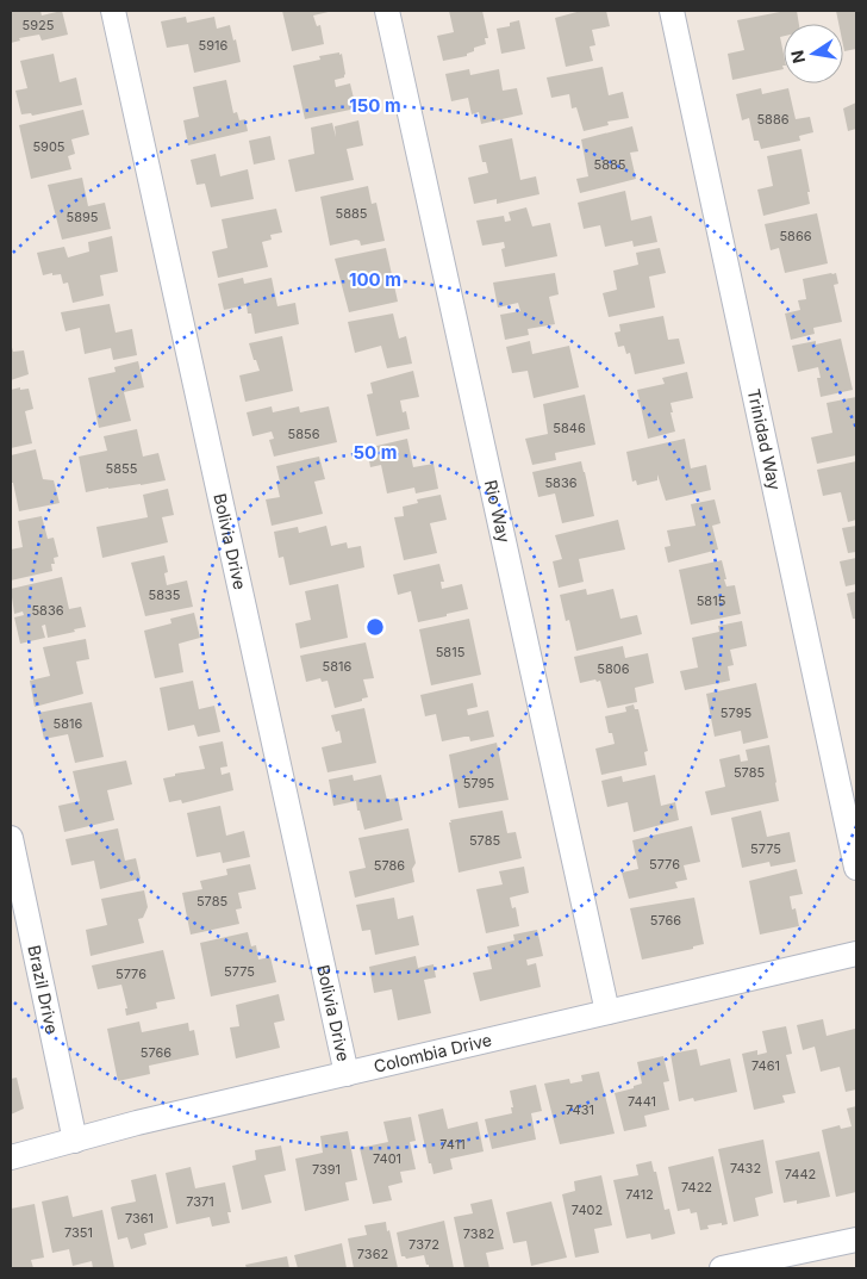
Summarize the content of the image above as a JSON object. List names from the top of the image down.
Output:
{
  "streets": {
    "street": [
      "Trinidad Way",
      "Rio Way",
      "Bolivia Drive",
      "Brazil Drive",
      "Colombia Drive"
    ]
  },
  "crossings": [
    ["Rio Way", "Colombia Drive"],
    ["Bolivia Drive", "Colombia Drive"],
    ["Brazil Drive", "Colombia Drive"]
  ],
  "house_numbers": [
    "5925",
    "5916",
    "5886",
    "5905",
    "5885",
    "5885",
    "5895",
    "5866",
    "5846",
    "5856",
    "5855",
    "5836",
    "5835",
    "5815",
    "5836",
    "5815",
    "5816",
    "5806",
    "5795",
    "5816",
    "5785",
    "5795",
    "5785",
    "5775",
    "5776",
    "5786",
    "5785",
    "5766",
    "5775",
    "5776",
    "5766",
    "7461",
    "7441",
    "7431",
    "7411",
    "7401",
    "7432",
    "7391",
    "7442",
    "7422",
    "7412",
    "7371",
    "7402",
    "7361",
    "7351",
    "7382",
    "7372",
    "7362"
  ],
  "north": "left",
  "rings": ["150 m", "100 m", "50 m"]
}
